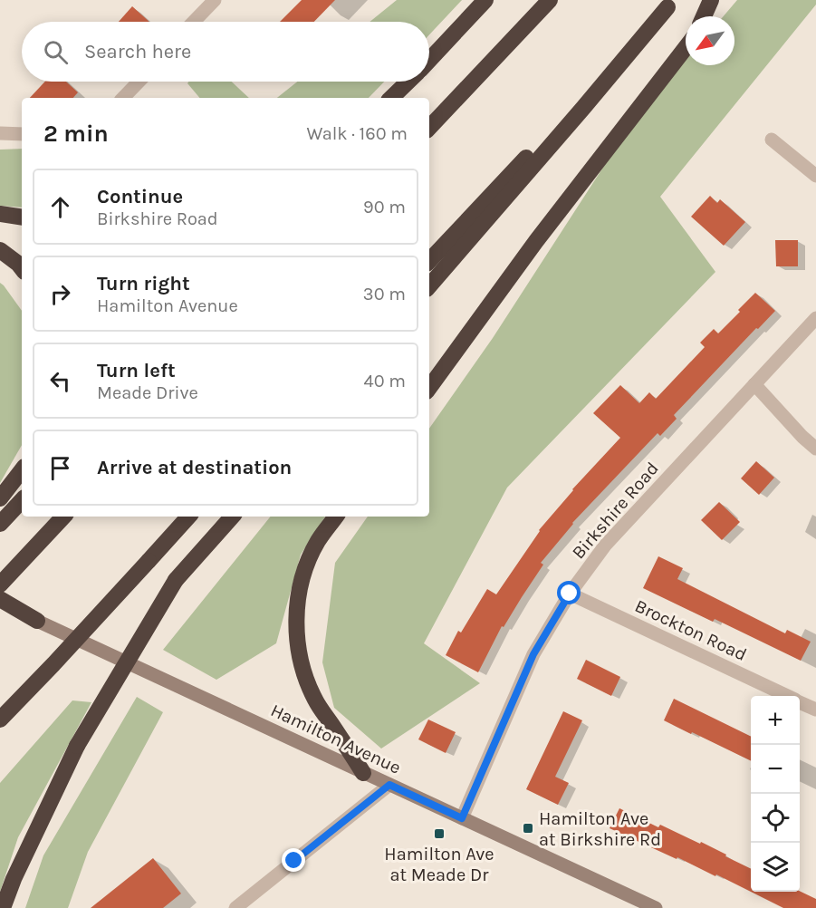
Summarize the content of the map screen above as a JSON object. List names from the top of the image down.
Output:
{
  "streets": {
    "main road": ["Hamilton Avenue"],
    "street": ["Birkshire Road", "Brockton Road"]
  },
  "crossings": [
    ["Birkshire Road", "Brockton Road"],
    ["Birkshire Road", "Hamilton Avenue"]
  ],
  "places": {
    "transit": ["Hamilton Ave at Birkshire Rd", "Hamilton Ave at Meade Dr"]
  },
  "north": "bottom left",
  "page": {
    "search": "Search here",
    "heading": ["2 min", "Walk · 160 m"],
    "list": [
      ["Continue", "Birkshire Road", "90 m"],
      ["Turn right", "Hamilton Avenue", "30 m"],
      ["Turn left", "Meade Drive", "40 m"],
      "Arrive at destination"
    ],
    "map_buttons": ["+", "−"]
  }
}
